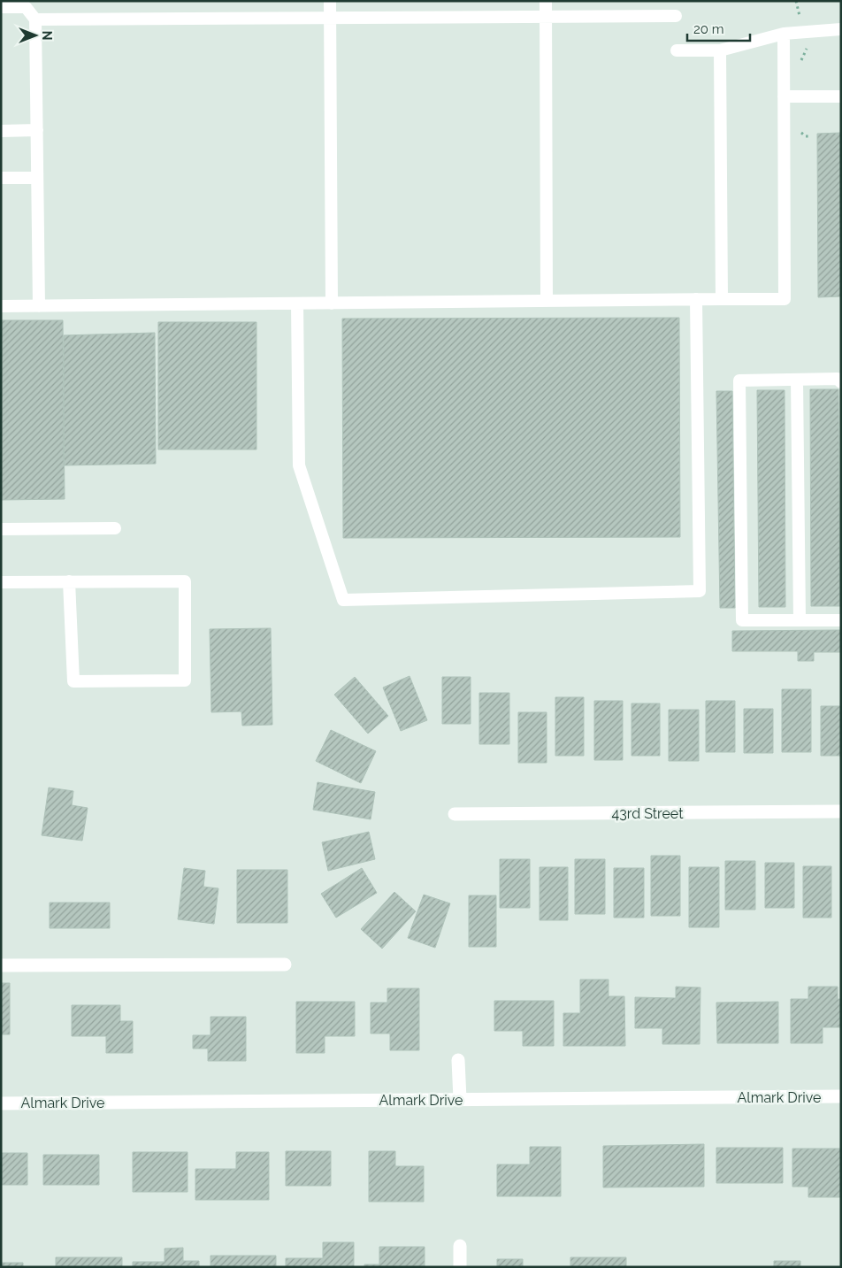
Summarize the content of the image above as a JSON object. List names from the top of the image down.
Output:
{
  "streets": {
    "street": ["43rd Street", "Almark Drive"]
  },
  "scale_bar": "20 m",
  "north": "right"
}
